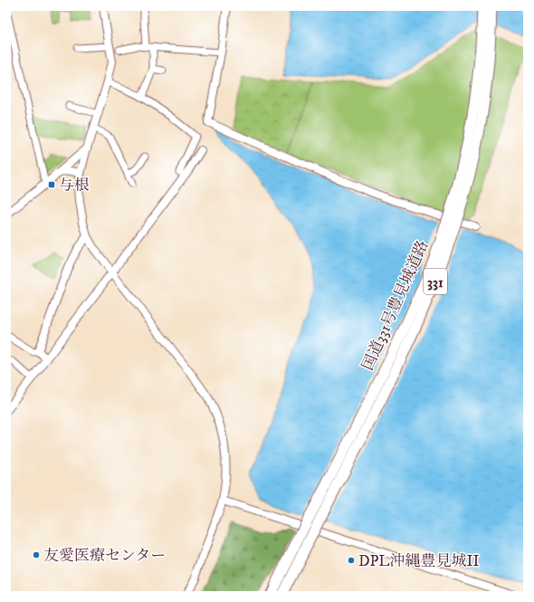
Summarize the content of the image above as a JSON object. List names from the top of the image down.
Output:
{
  "streets": {
    "highway": ["331", "国道331号豊見城道路"]
  },
  "places": {
    "transit": ["与根"],
    "other": ["友愛医療センター", "DPL沖縄豊見城II"]
  }
}
